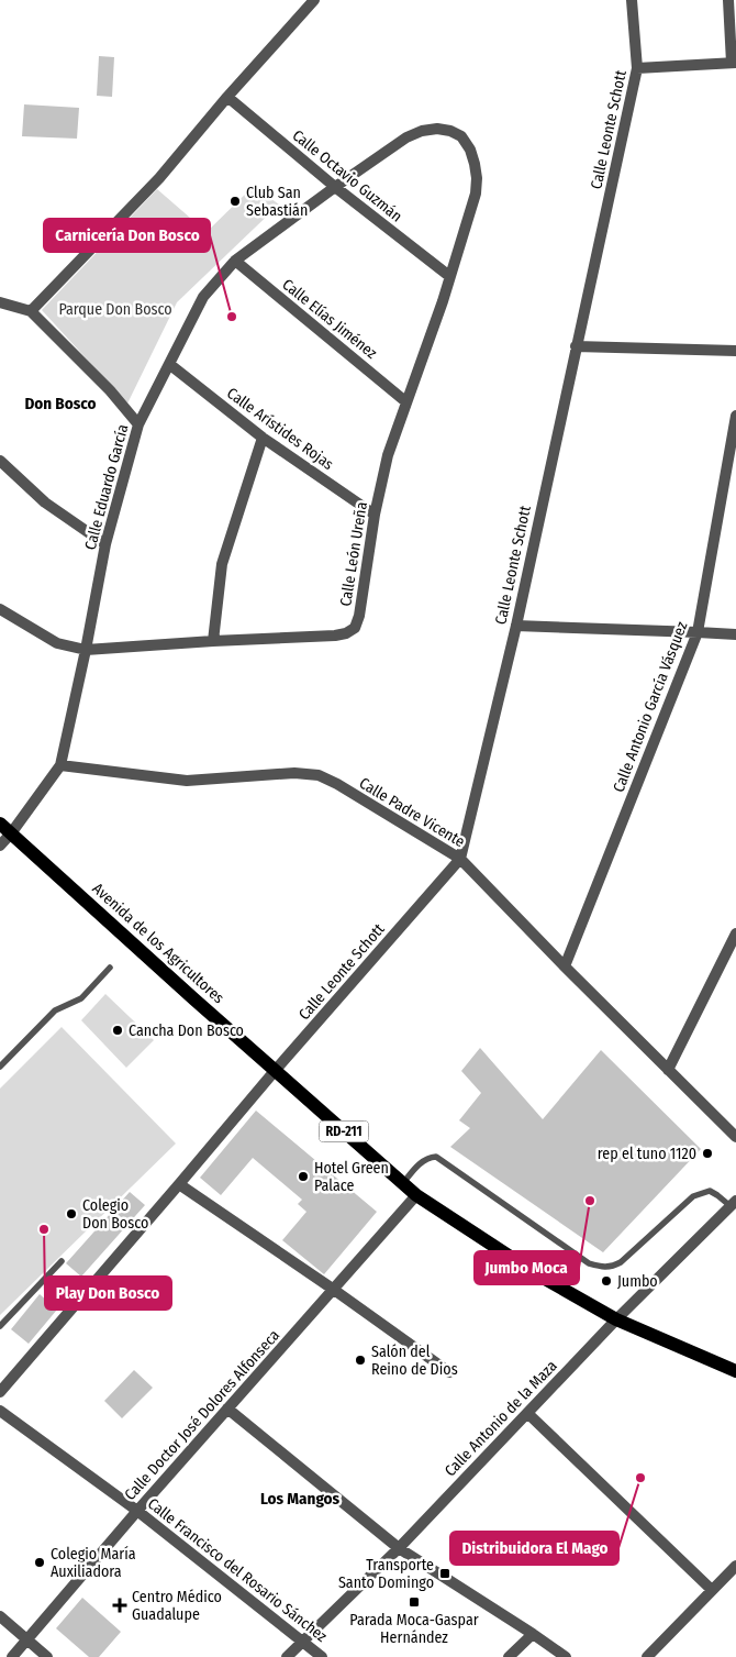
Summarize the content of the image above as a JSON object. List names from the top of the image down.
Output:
{
  "streets": {
    "main road": ["Avenida de los Agricultores", "RD-211"],
    "street": [
      "Calle Leonte Schott",
      "Calle Octavio Guzmán",
      "Calle Elías Jiménez",
      "Calle Arístides Rojas",
      "Calle Eduardo García",
      "Calle León Ureña",
      "Calle Antonio García Vásquez",
      "Calle Padre Vicente",
      "Calle Doctor José Dolores Alfonseca",
      "Calle Antonio de la Maza",
      "Calle Francisco del Rosario Sánchez"
    ]
  },
  "crossings": [
    ["Calle Leonte Schott", "Calle Padre Vicente"],
    ["Calle Leonte Schott", "Avenida de los Agricultores"],
    ["Calle Octavio Guzmán", "Calle Eduardo García"],
    ["Calle Octavio Guzmán", "Calle León Ureña"],
    ["Calle Elías Jiménez", "Calle Eduardo García"],
    ["Calle Elías Jiménez", "Calle León Ureña"],
    ["Calle Arístides Rojas", "Calle Eduardo García"],
    ["Calle Arístides Rojas", "Calle León Ureña"],
    ["Calle Eduardo García", "Calle León Ureña"],
    ["Calle Eduardo García", "Calle Padre Vicente"],
    ["Calle Eduardo García", "Avenida de los Agricultores"],
    ["Calle Antonio García Vásquez", "Calle Padre Vicente"],
    ["Avenida de los Agricultores", "Calle Doctor José Dolores Alfonseca"],
    ["Avenida de los Agricultores", "Calle Antonio de la Maza"],
    ["Calle Doctor José Dolores Alfonseca", "Calle Francisco del Rosario Sánchez"],
    ["Calle Antonio de la Maza", "Calle Francisco del Rosario Sánchez"]
  ],
  "districts": ["Don Bosco", "Los Mangos"],
  "parks": ["Parque Don Bosco"],
  "places": {
    "other": [
      "Club San Sebastián",
      "Carnicería Don Bosco",
      "Cancha Don Bosco",
      "rep el tuno 1120",
      "Hotel Green Palace",
      "Jumbo Moca",
      "Colegio Don Bosco",
      "Play Don Bosco",
      "Jumbo",
      "Salón del Reino de Dios",
      "Distribuidora El Mago",
      "Colegio María Auxiliadora"
    ],
    "transit": ["Transporte Santo Domingo", "Parada Moca-Gaspar Hernández"],
    "health": ["Centro Médico Guadalupe"]
  }
}
